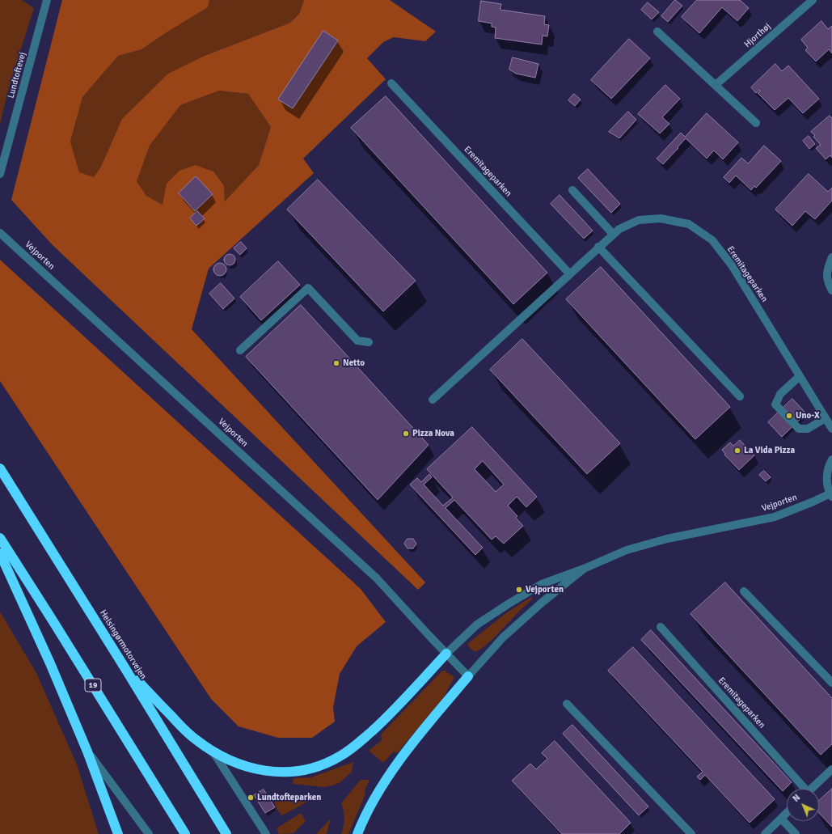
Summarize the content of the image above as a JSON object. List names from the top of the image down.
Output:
{
  "streets": {
    "highway": ["Helsingørmotorvejen", "19"],
    "street": [
      "Hjorthøj",
      "Lundtoftevej",
      "Eremitageparken",
      "Vejporten"
    ]
  },
  "places": [
    "Netto",
    "Uno-X",
    "Pizza Nova",
    "La Vida Pizza",
    "Vejporten",
    "Lundtofteparken"
  ],
  "north": "top left"
}
